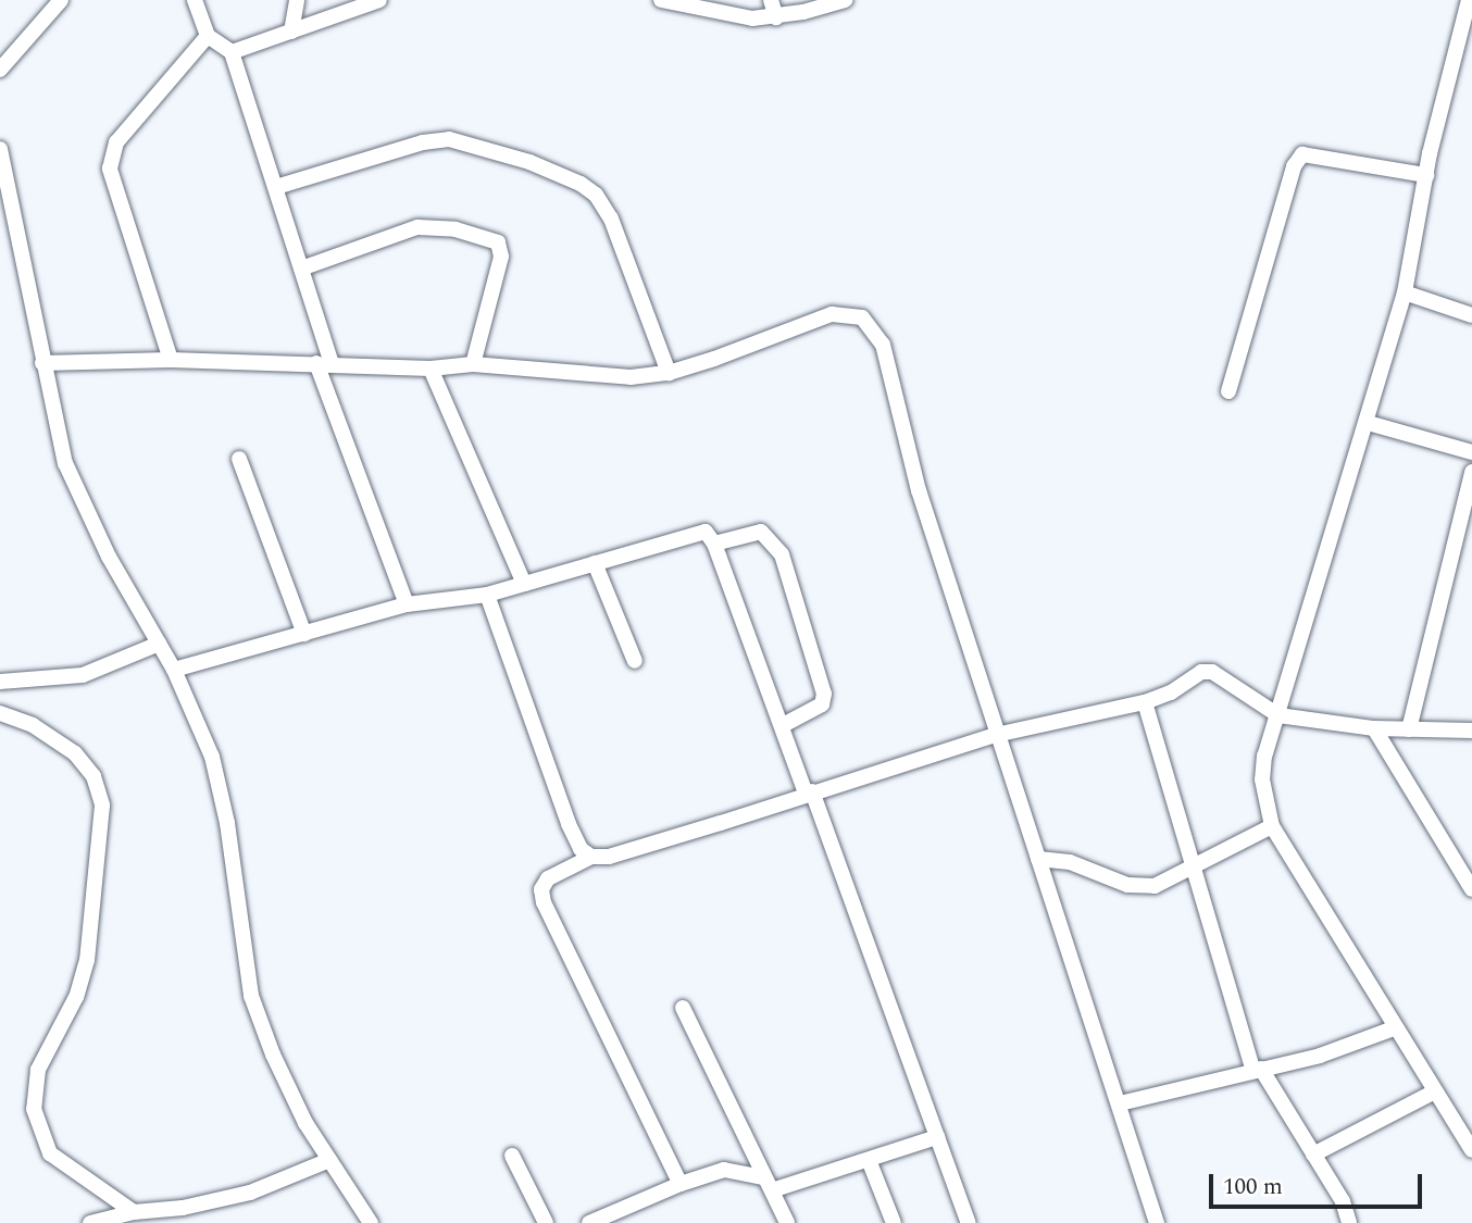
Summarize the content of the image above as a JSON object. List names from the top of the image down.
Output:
{
  "scale_bar": "100 m"
}
